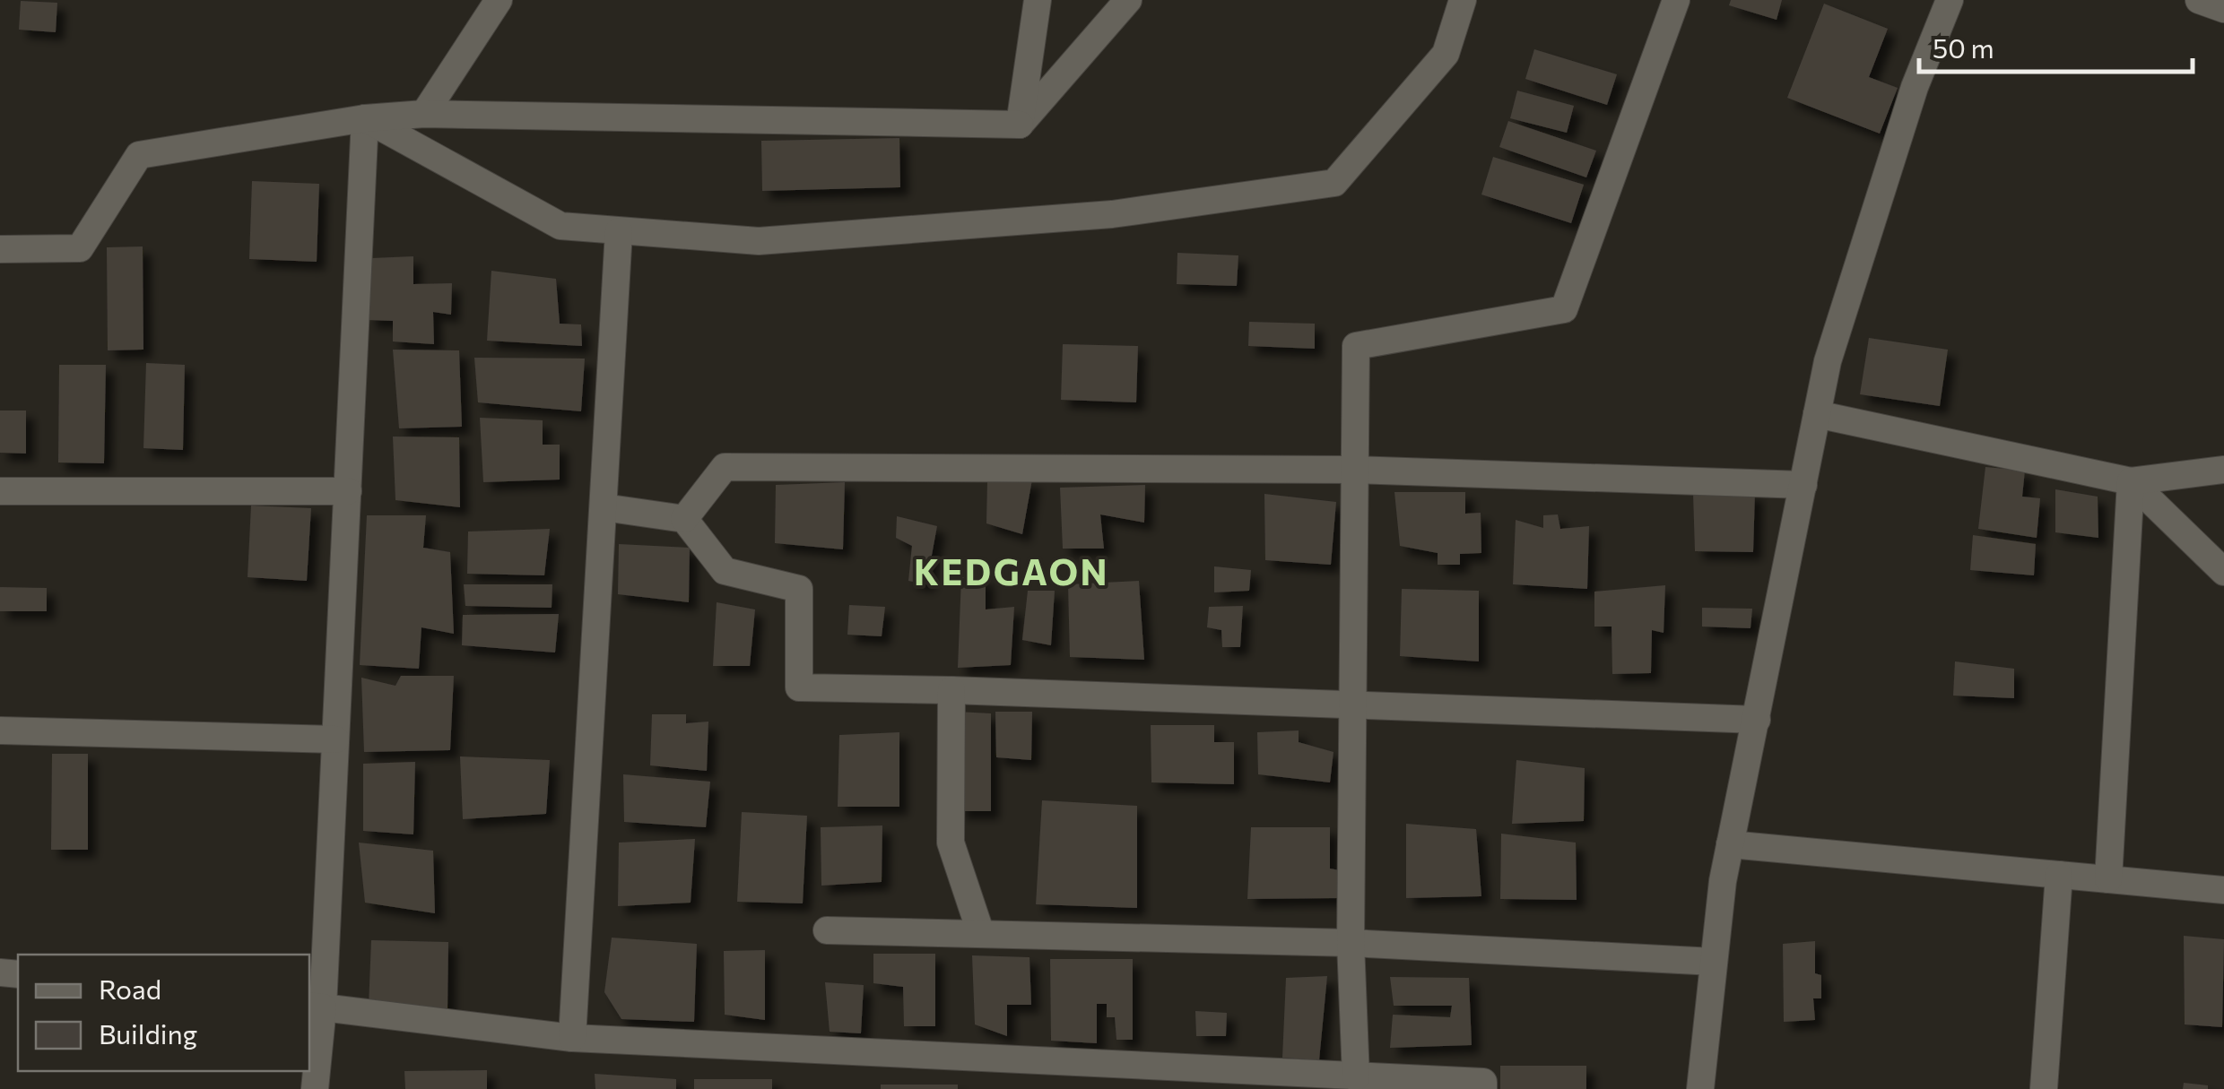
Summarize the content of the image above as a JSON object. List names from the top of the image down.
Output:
{
  "districts": ["KEDGAON"],
  "legend": ["Road", "Building"],
  "scale_bar": "50 m"
}
